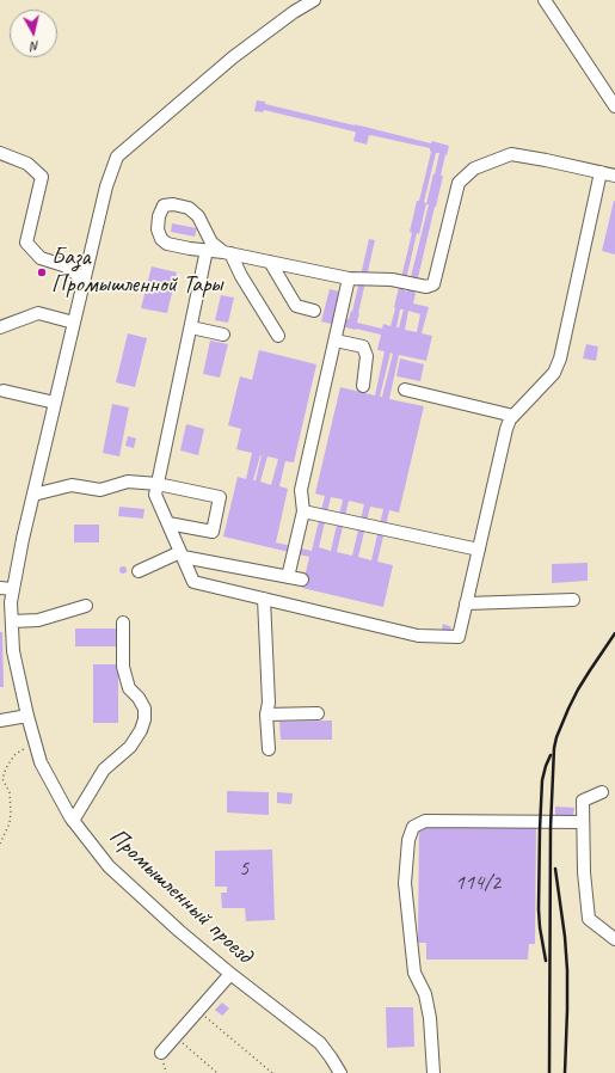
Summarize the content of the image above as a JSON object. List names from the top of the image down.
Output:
{
  "streets": {
    "street": ["Промышленный проезд"]
  },
  "places": ["База Промышленной Тары"],
  "house_numbers": ["5", "114/2"],
  "north": "bottom"
}
